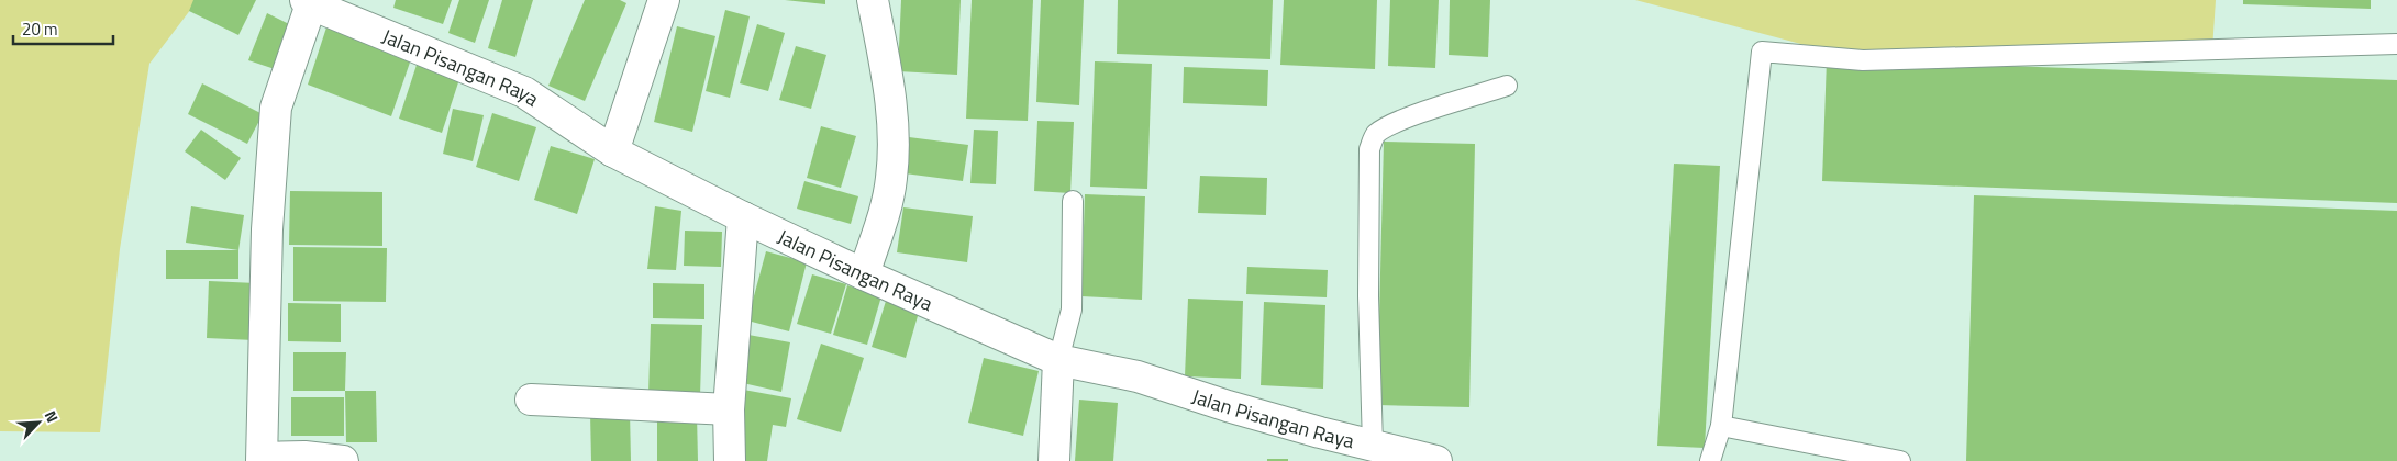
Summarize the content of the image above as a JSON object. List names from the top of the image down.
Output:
{
  "streets": {
    "street": ["Jalan Pisangan Raya"]
  },
  "scale_bar": "20 m",
  "north": "top right"
}
